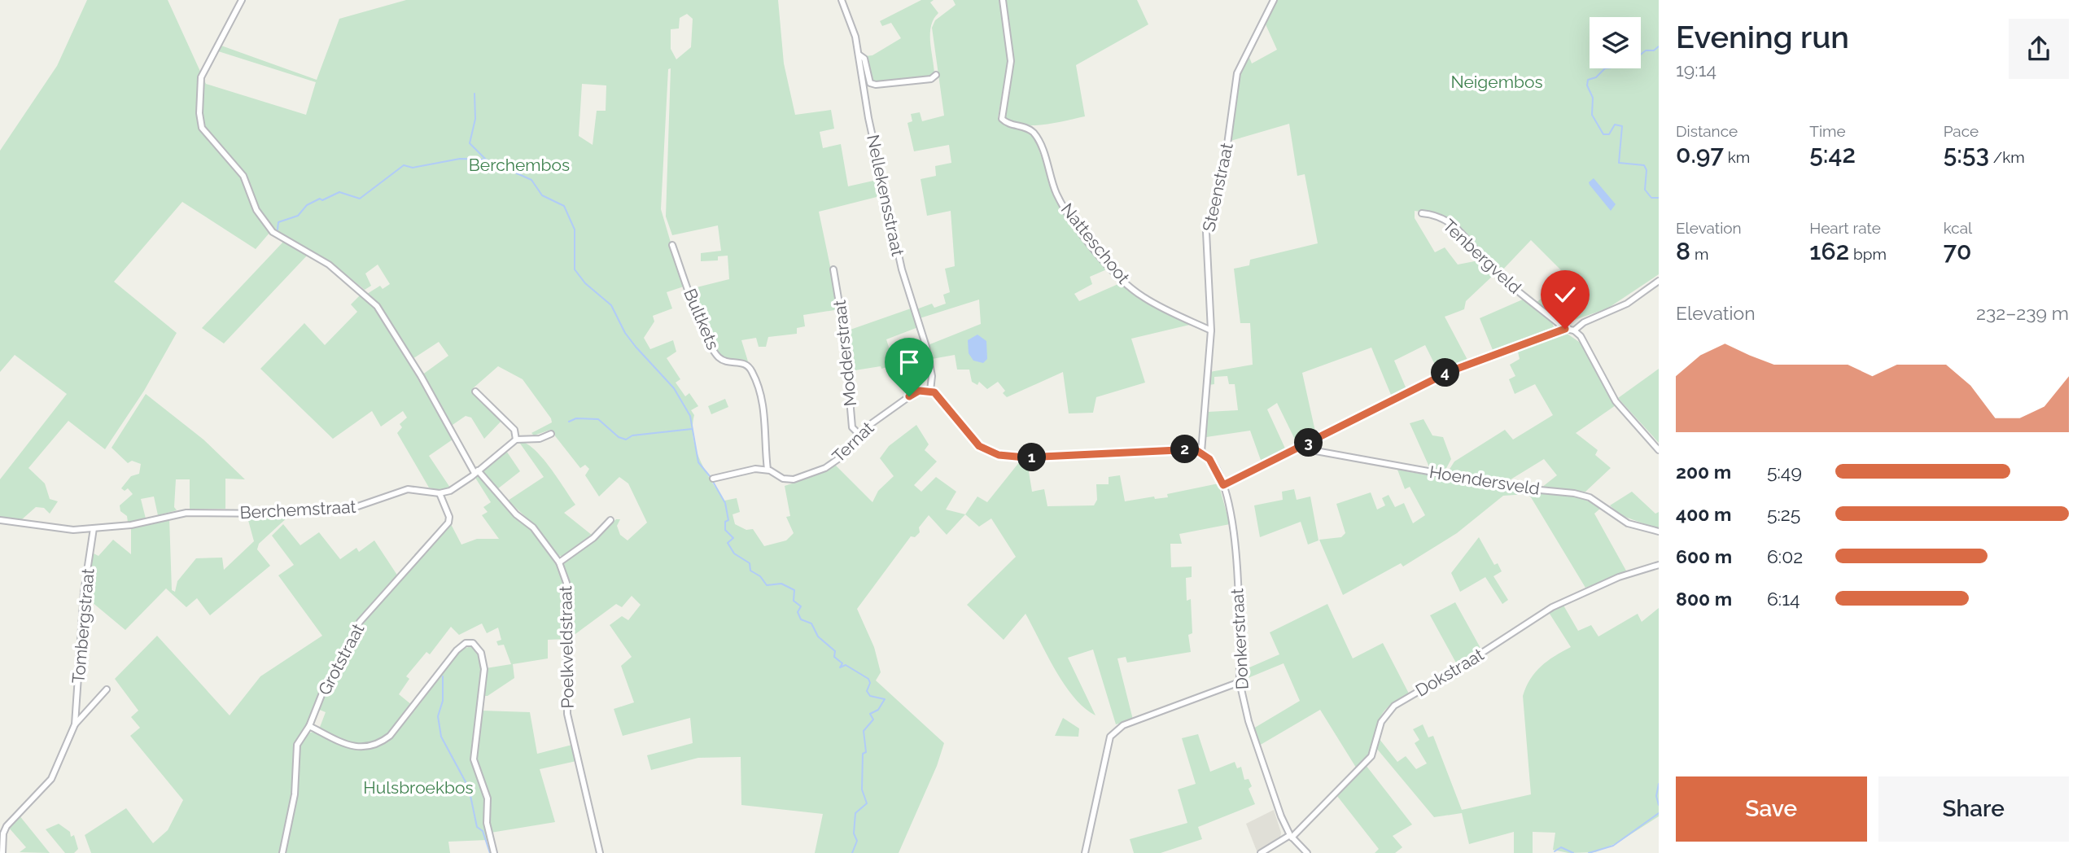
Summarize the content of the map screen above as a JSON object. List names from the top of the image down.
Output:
{
  "streets": {
    "street": [
      "Steenstraat",
      "Nellekensstraat",
      "Natteschoot",
      "Tenbergveld",
      "Bultkets",
      "Modderstraat",
      "Ternat",
      "Hoendersveld",
      "Berchemstraat",
      "Tombergstraat",
      "Donkerstraat",
      "Poelkveldstraat",
      "Grotstraat",
      "Dokstraat"
    ]
  },
  "crossings": [
    ["Steenstraat", "Natteschoot"],
    ["Steenstraat", "Donkerstraat"],
    ["Nellekensstraat", "Ternat"],
    ["Bultkets", "Ternat"],
    ["Modderstraat", "Ternat"],
    ["Berchemstraat", "Tombergstraat"],
    ["Berchemstraat", "Grotstraat"],
    ["Donkerstraat", "Dokstraat"]
  ],
  "parks": ["Neigembos", "Berchembos", "Hulsbroekbos"],
  "page": {
    "heading": ["Evening run", "19:14"],
    "stats": [
      ["Distance", "0.97 km"],
      ["Time", "5:42"],
      ["Pace", "5:53 /km"],
      ["Elevation", "8 m"],
      ["Heart rate", "162 bpm"],
      ["kcal", "70"]
    ],
    "chart": ["Elevation", "232–239 m"],
    "pins": [
      "4",
      "3",
      "2",
      "1"
    ],
    "list": [
      {
        "name": "200 m",
        "note": "5:49"
      },
      {
        "name": "400 m",
        "note": "5:25"
      },
      {
        "name": "600 m",
        "note": "6:02"
      },
      {
        "name": "800 m",
        "note": "6:14"
      }
    ],
    "buttons": ["Save", "Share"]
  }
}
